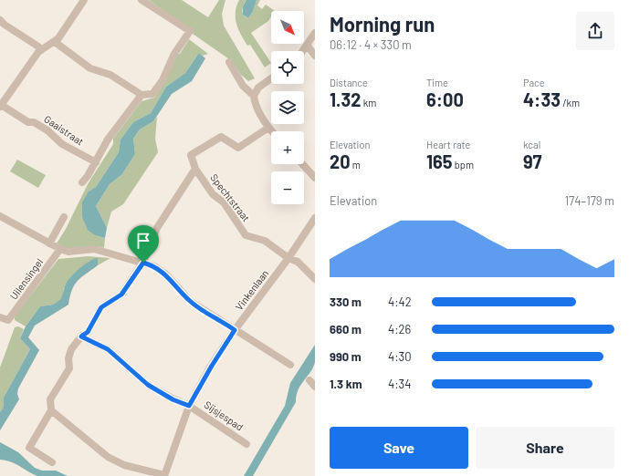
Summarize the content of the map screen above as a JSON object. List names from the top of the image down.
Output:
{
  "streets": {
    "street": [
      "Gaaistraat",
      "Spechtstraat",
      "Uilensingel",
      "Vinkenlaan",
      "Sijsjespad"
    ]
  },
  "crossings": [
    ["Spechtstraat", "Vinkenlaan"],
    ["Vinkenlaan", "Sijsjespad"]
  ],
  "north": "bottom right",
  "page": {
    "heading": ["Morning run", "06:12 · 4 × 330 m"],
    "map_buttons": ["+", "−"],
    "stats": [
      ["Distance", "1.32 km"],
      ["Time", "6:00"],
      ["Pace", "4:33 /km"],
      ["Elevation", "20 m"],
      ["Heart rate", "165 bpm"],
      ["kcal", "97"]
    ],
    "chart": ["Elevation", "174–179 m"],
    "list": [
      {
        "name": "330 m",
        "note": "4:42"
      },
      {
        "name": "660 m",
        "note": "4:26"
      },
      {
        "name": "990 m",
        "note": "4:30"
      },
      {
        "name": "1.3 km",
        "note": "4:34"
      }
    ],
    "buttons": ["Save", "Share"]
  }
}
